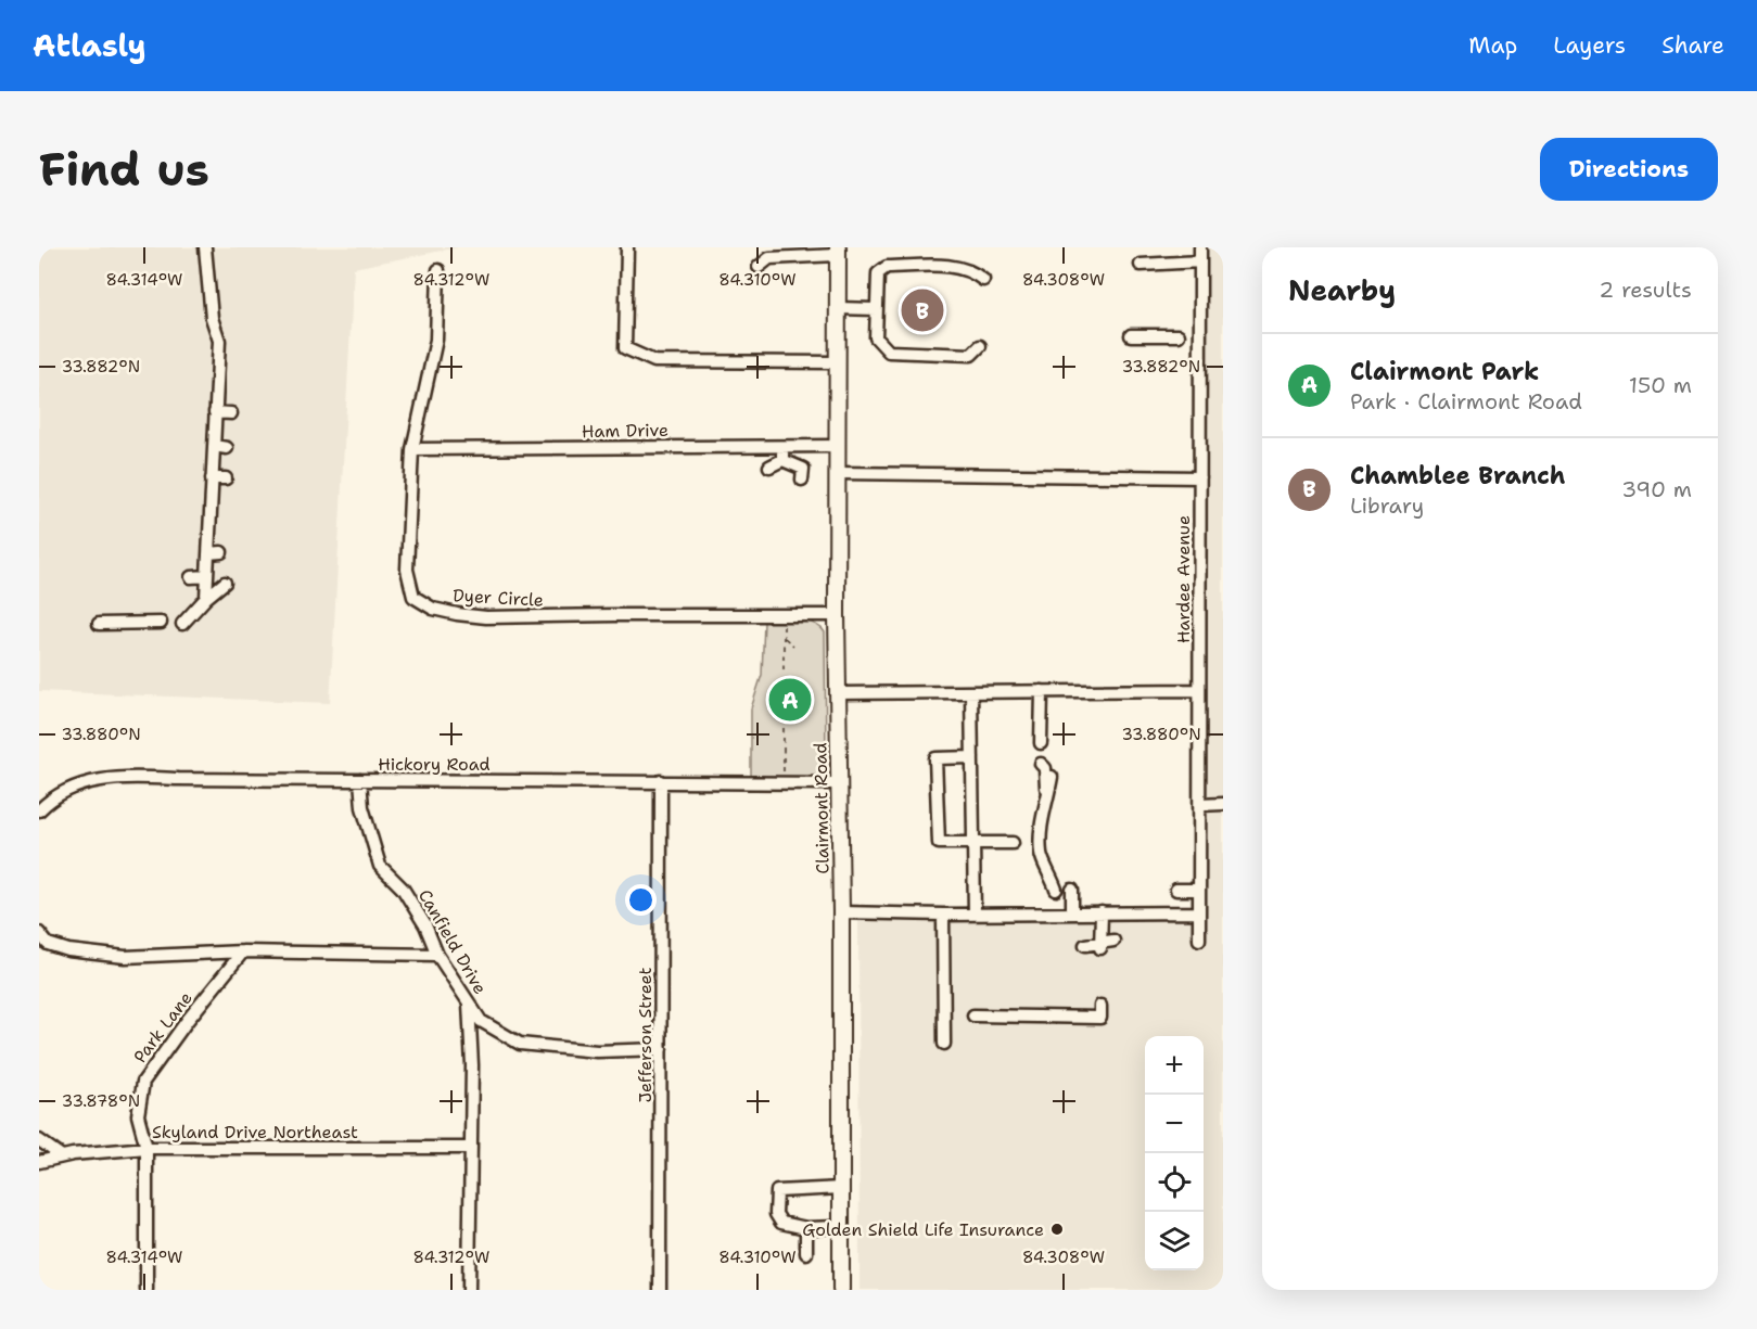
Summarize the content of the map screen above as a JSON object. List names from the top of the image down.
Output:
{
  "streets": {
    "main road": ["Clairmont Road"],
    "street": [
      "Ham Drive",
      "Hardee Avenue",
      "Dyer Circle",
      "Hickory Road",
      "Canfield Drive",
      "Park Lane",
      "Jefferson Street",
      "Skyland Drive Northeast"
    ]
  },
  "crossings": [
    ["Ham Drive", "Dyer Circle"],
    ["Ham Drive", "Clairmont Road"],
    ["Dyer Circle", "Clairmont Road"],
    ["Hickory Road", "Clairmont Road"],
    ["Hickory Road", "Canfield Drive"],
    ["Hickory Road", "Jefferson Street"],
    ["Canfield Drive", "Jefferson Street"],
    ["Park Lane", "Skyland Drive Northeast"]
  ],
  "places": ["Golden Shield Life Insurance"],
  "page": {
    "header": "Atlasly",
    "nav": ["Map", "Layers", "Share"],
    "buttons": "Directions",
    "title": "Find us",
    "heading": ["Nearby", "2 results"],
    "pins": ["B", "A"],
    "list": [
      {
        "mark": "A",
        "name": "Clairmont Park",
        "note": "Park · Clairmont Road",
        "value": "150 m"
      },
      {
        "mark": "B",
        "name": "Chamblee Branch",
        "note": "Library",
        "value": "390 m"
      }
    ],
    "map_buttons": ["+", "−"]
  },
  "coordinates": [
    "84.314°W",
    "84.312°W",
    "84.310°W",
    "84.308°W",
    "33.882°N",
    "33.880°N",
    "33.878°N"
  ]
}
